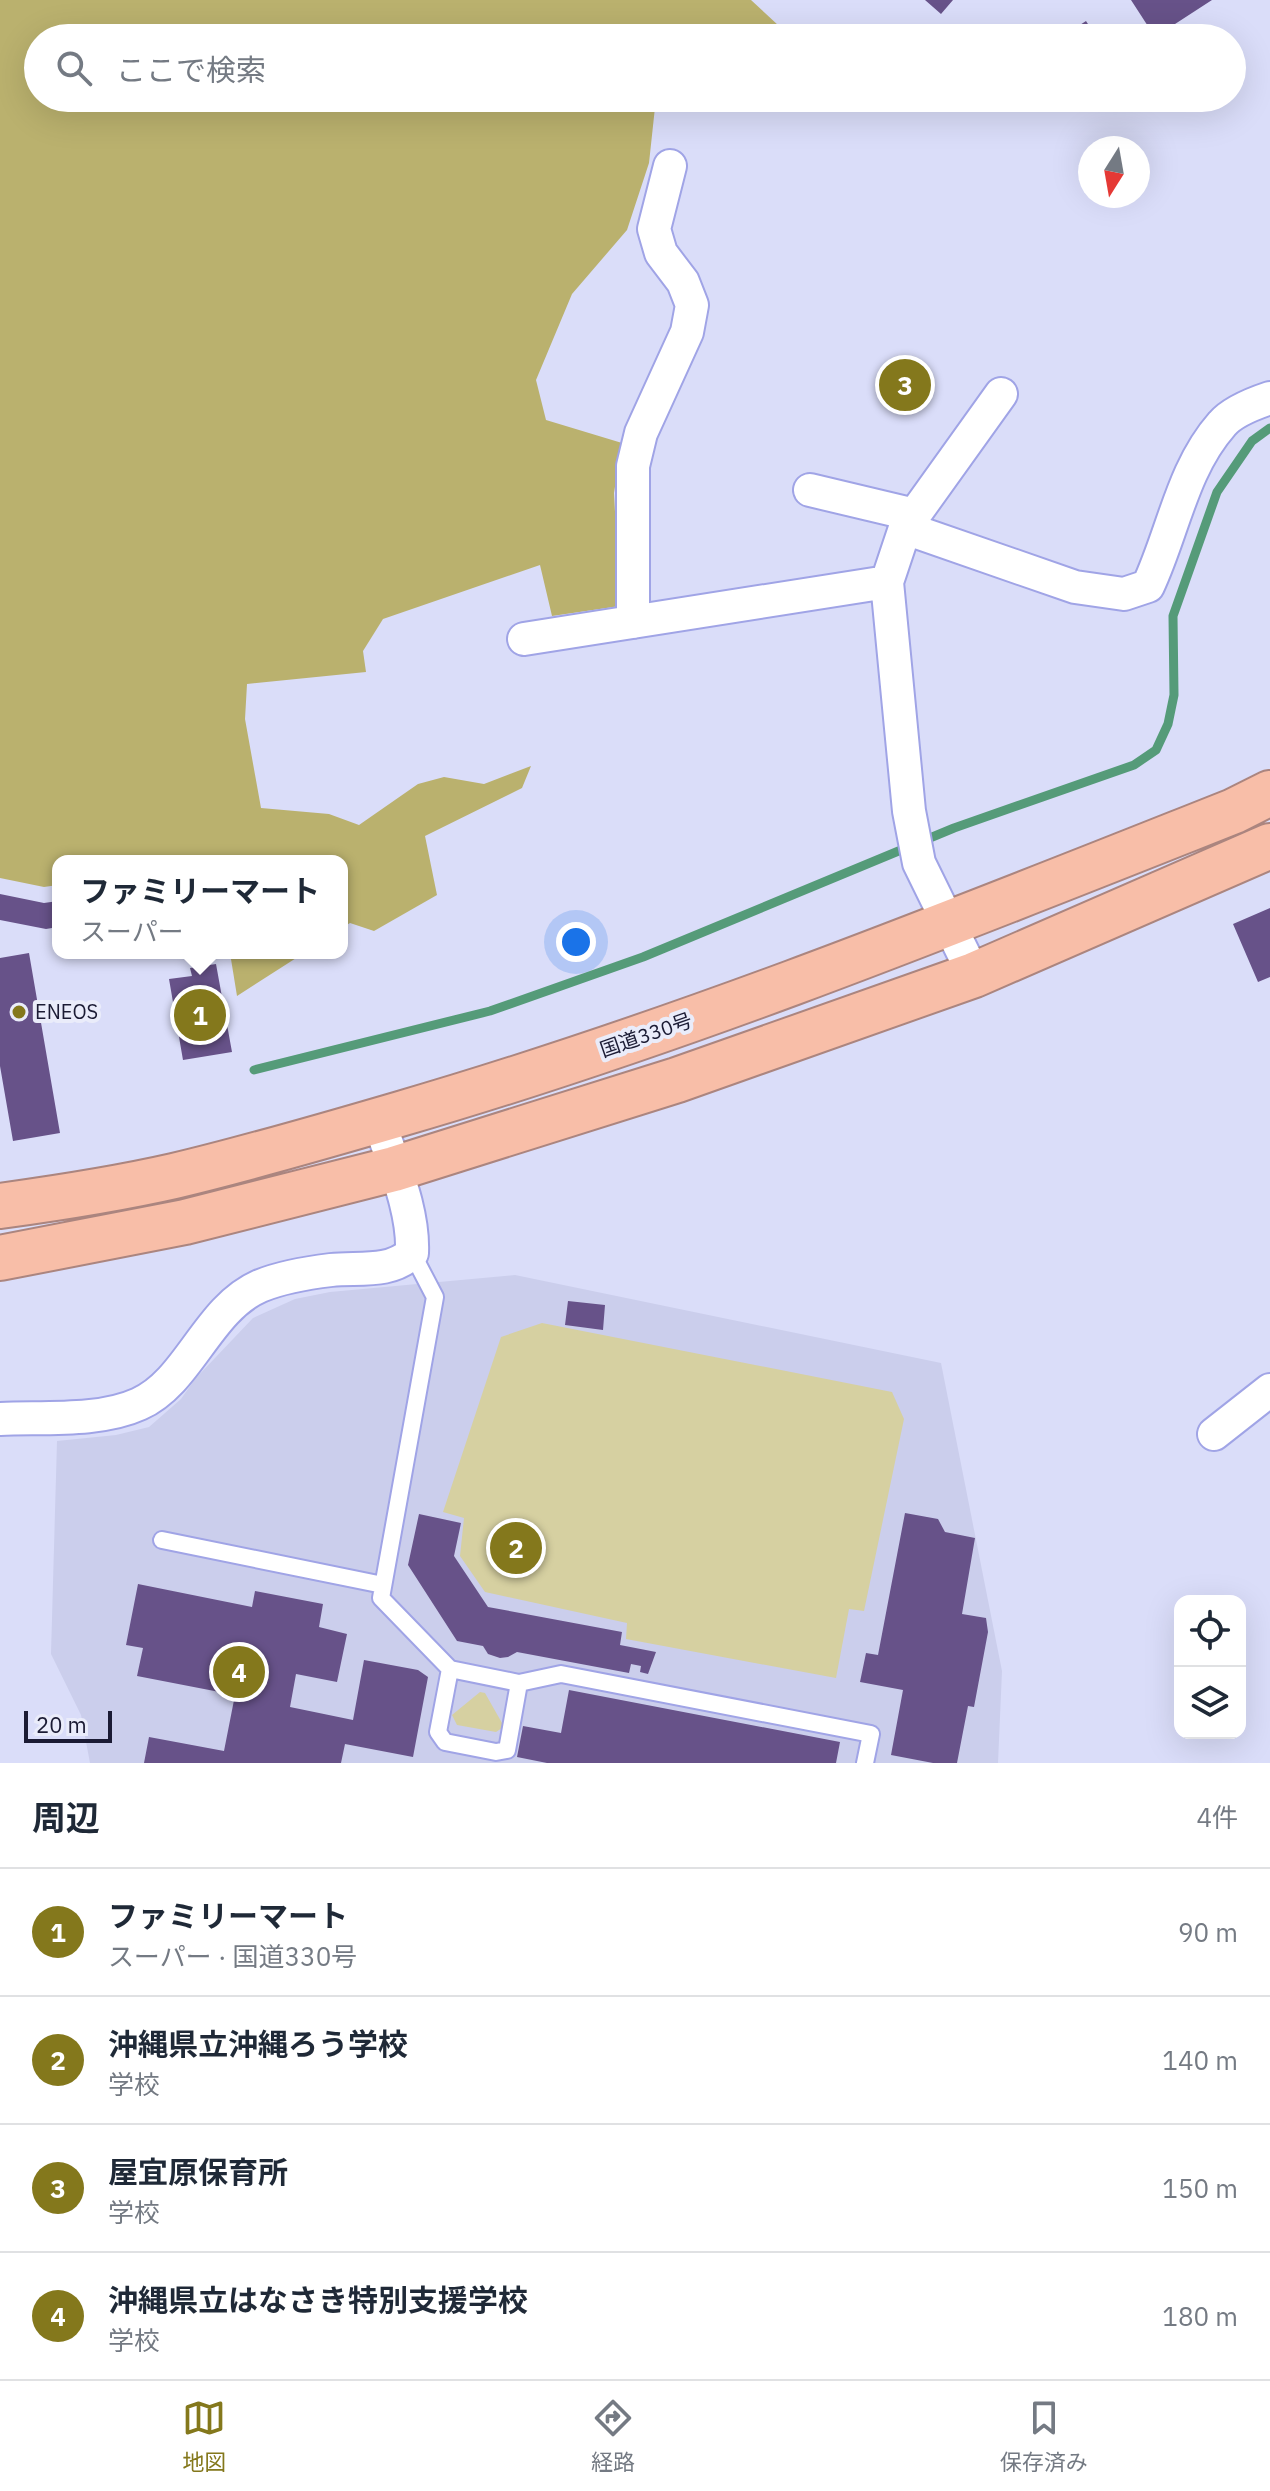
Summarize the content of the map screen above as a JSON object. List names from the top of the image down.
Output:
{
  "streets": {
    "highway": ["国道330号"]
  },
  "places": ["ENEOS"],
  "scale_bar": "20 m",
  "north": "bottom",
  "page": {
    "search": "ここで検索",
    "pins": [
      "3",
      "1",
      "2",
      "4"
    ],
    "popup": ["ファミリーマート", "スーパー"],
    "scale": "20 m",
    "heading": ["周辺", "4件"],
    "list": [
      {
        "mark": "1",
        "name": "ファミリーマート",
        "note": "スーパー · 国道330号",
        "value": "90 m"
      },
      {
        "mark": "2",
        "name": "沖縄県立沖縄ろう学校",
        "note": "学校",
        "value": "140 m"
      },
      {
        "mark": "3",
        "name": "屋宜原保育所",
        "note": "学校",
        "value": "150 m"
      },
      {
        "mark": "4",
        "name": "沖縄県立はなさき特別支援学校",
        "note": "学校",
        "value": "180 m"
      }
    ],
    "nav": ["地図", "経路", "保存済み"]
  }
}
